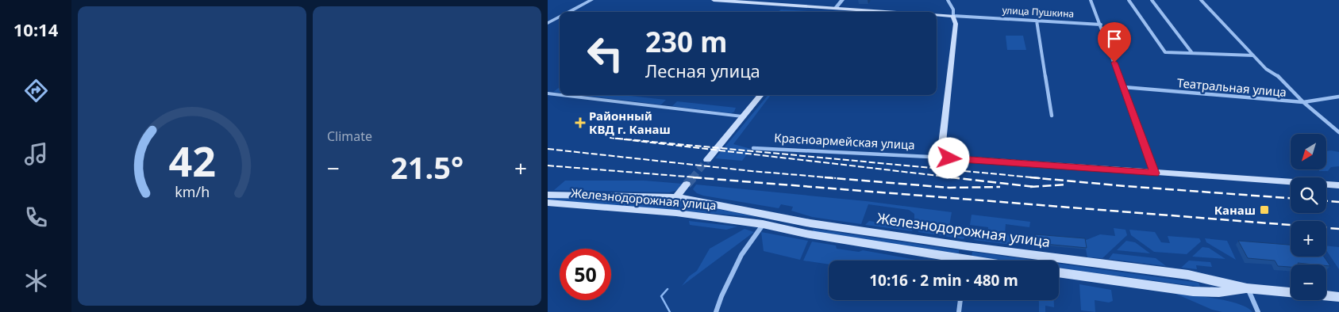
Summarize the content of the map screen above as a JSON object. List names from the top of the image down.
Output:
{
  "streets": {
    "main road": ["улица Пушкина", "Красноармейская улица", "Железнодорожная улица"],
    "street": ["Театральная улица"]
  },
  "places": {
    "health": ["Районный КВД г. Канаш"],
    "transit": ["Канаш"]
  },
  "north": "bottom left",
  "page": {
    "tabs": "10:14",
    "tile": "Climate",
    "turn": ["230 m", "Лесная улица"],
    "map_buttons": ["+", "−"],
    "heat": ["−", "21.5°", "+"],
    "limit": "50",
    "trip": "10:16 · 2 min · 480 m",
    "gauge": ["42", "km/h"]
  }
}
